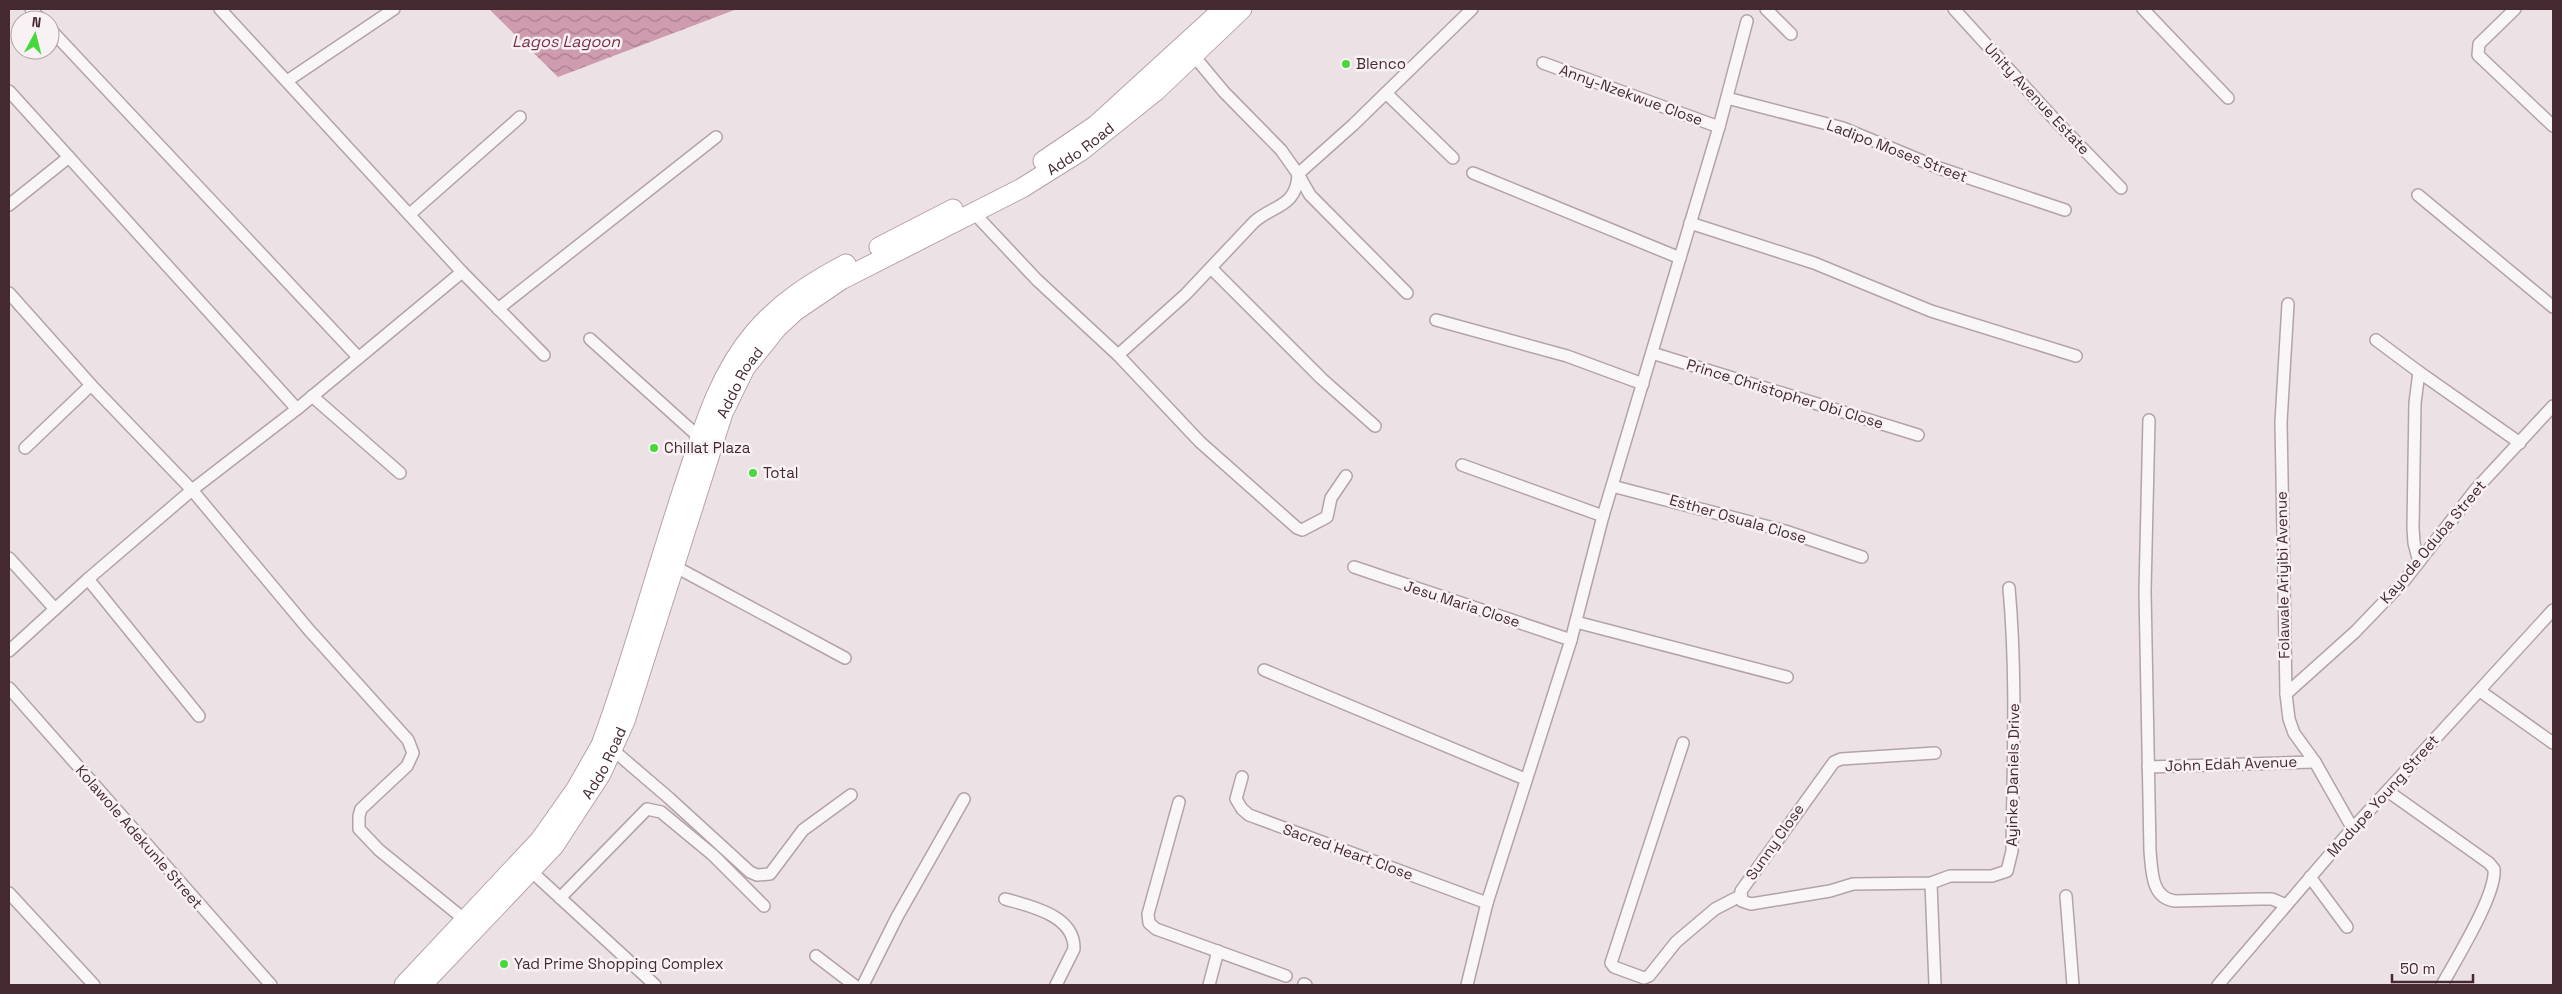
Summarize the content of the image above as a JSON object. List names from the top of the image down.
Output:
{
  "streets": {
    "main road": ["Addo Road"],
    "street": [
      "Anny-Nzekwue Close",
      "Unity Avenue Estate",
      "Ladipo Moses Street",
      "Prince Christopher Obi Close",
      "Esther Osuala Close",
      "Kayode Oduba Street",
      "Folawale Ariyibi Avenue",
      "Jesu Maria Close",
      "John Edah Avenue",
      "Ayinke Daniels Drive",
      "Modupe Young Street",
      "Kolawole Adekunle Street",
      "Sunny Close",
      "Sacred Heart Close"
    ]
  },
  "crossings": [
    ["Kayode Oduba Street", "Folawale Ariyibi Avenue"],
    ["Folawale Ariyibi Avenue", "John Edah Avenue"],
    ["Folawale Ariyibi Avenue", "Modupe Young Street"],
    ["Ayinke Daniels Drive", "Sunny Close"]
  ],
  "water": ["Lagos Lagoon"],
  "places": [
    "Blenco",
    "Chillat Plaza",
    "Total",
    "Yad Prime Shopping Complex"
  ],
  "scale_bar": "50 m",
  "north": "top"
}
